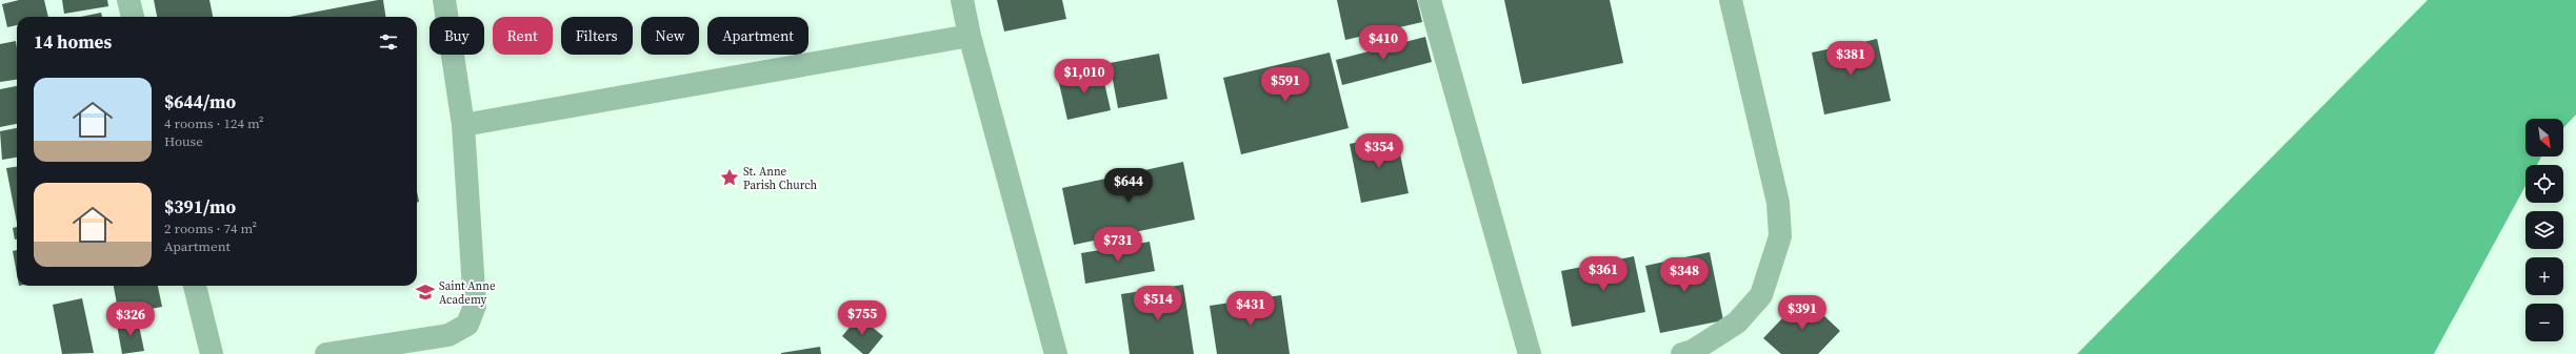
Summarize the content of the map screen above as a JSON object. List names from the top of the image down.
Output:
{
  "places": {
    "place": ["St. Anne Parish Church"],
    "school or university": ["Saint Anne Academy"]
  },
  "north": "bottom right",
  "page": {
    "chip": [
      "Buy",
      "Rent",
      "Filters",
      "New",
      "Apartment"
    ],
    "heading": "14 homes",
    "price": [
      "$410",
      "$381",
      "$1,010",
      "$591",
      "$354",
      "$644",
      "$731",
      "$361",
      "$348",
      "$514",
      "$431",
      "$391",
      "$755",
      "$326"
    ],
    "list": [
      {
        "name": "$644/mo",
        "note": "4 rooms · 124 m² · House"
      },
      {
        "name": "$391/mo",
        "note": "2 rooms · 74 m² · Apartment"
      }
    ],
    "map_buttons": ["+", "−"]
  }
}
